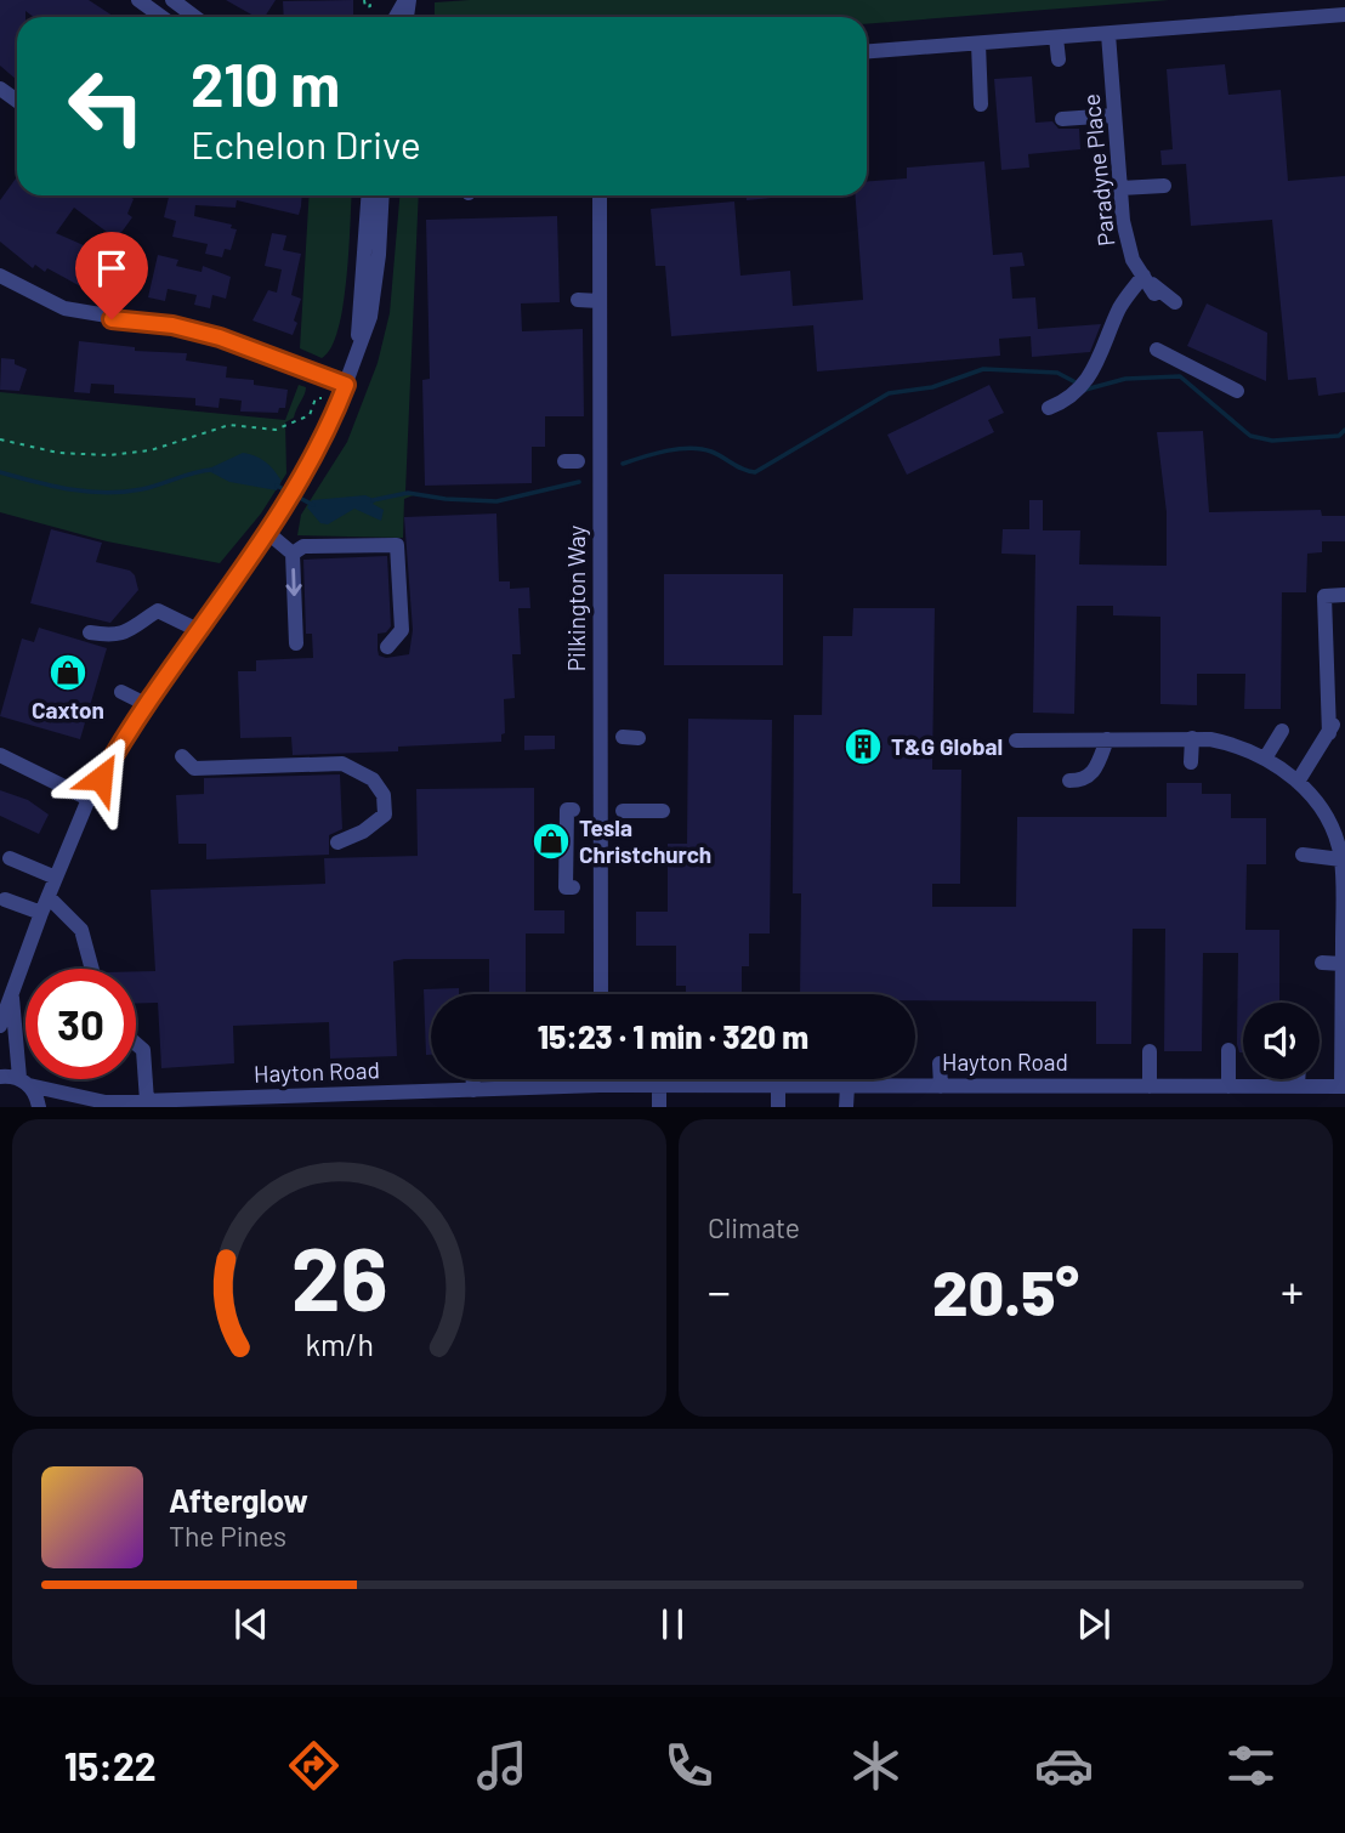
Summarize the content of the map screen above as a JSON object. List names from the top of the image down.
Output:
{
  "streets": {
    "street": ["Paradyne Place", "Pilkington Way", "Hayton Road"]
  },
  "places": {
    "shop": ["Caxton", "Tesla Christchurch"],
    "building": ["T&G Global"]
  },
  "page": {
    "turn": ["210 m", "Echelon Drive"],
    "limit": "30",
    "trip": "15:23 · 1 min · 320 m",
    "tile": "Climate",
    "heat": ["−", "20.5°", "+"],
    "song": ["Afterglow", "The Pines"],
    "tabs": "15:22",
    "gauge": ["26", "km/h"]
  }
}
